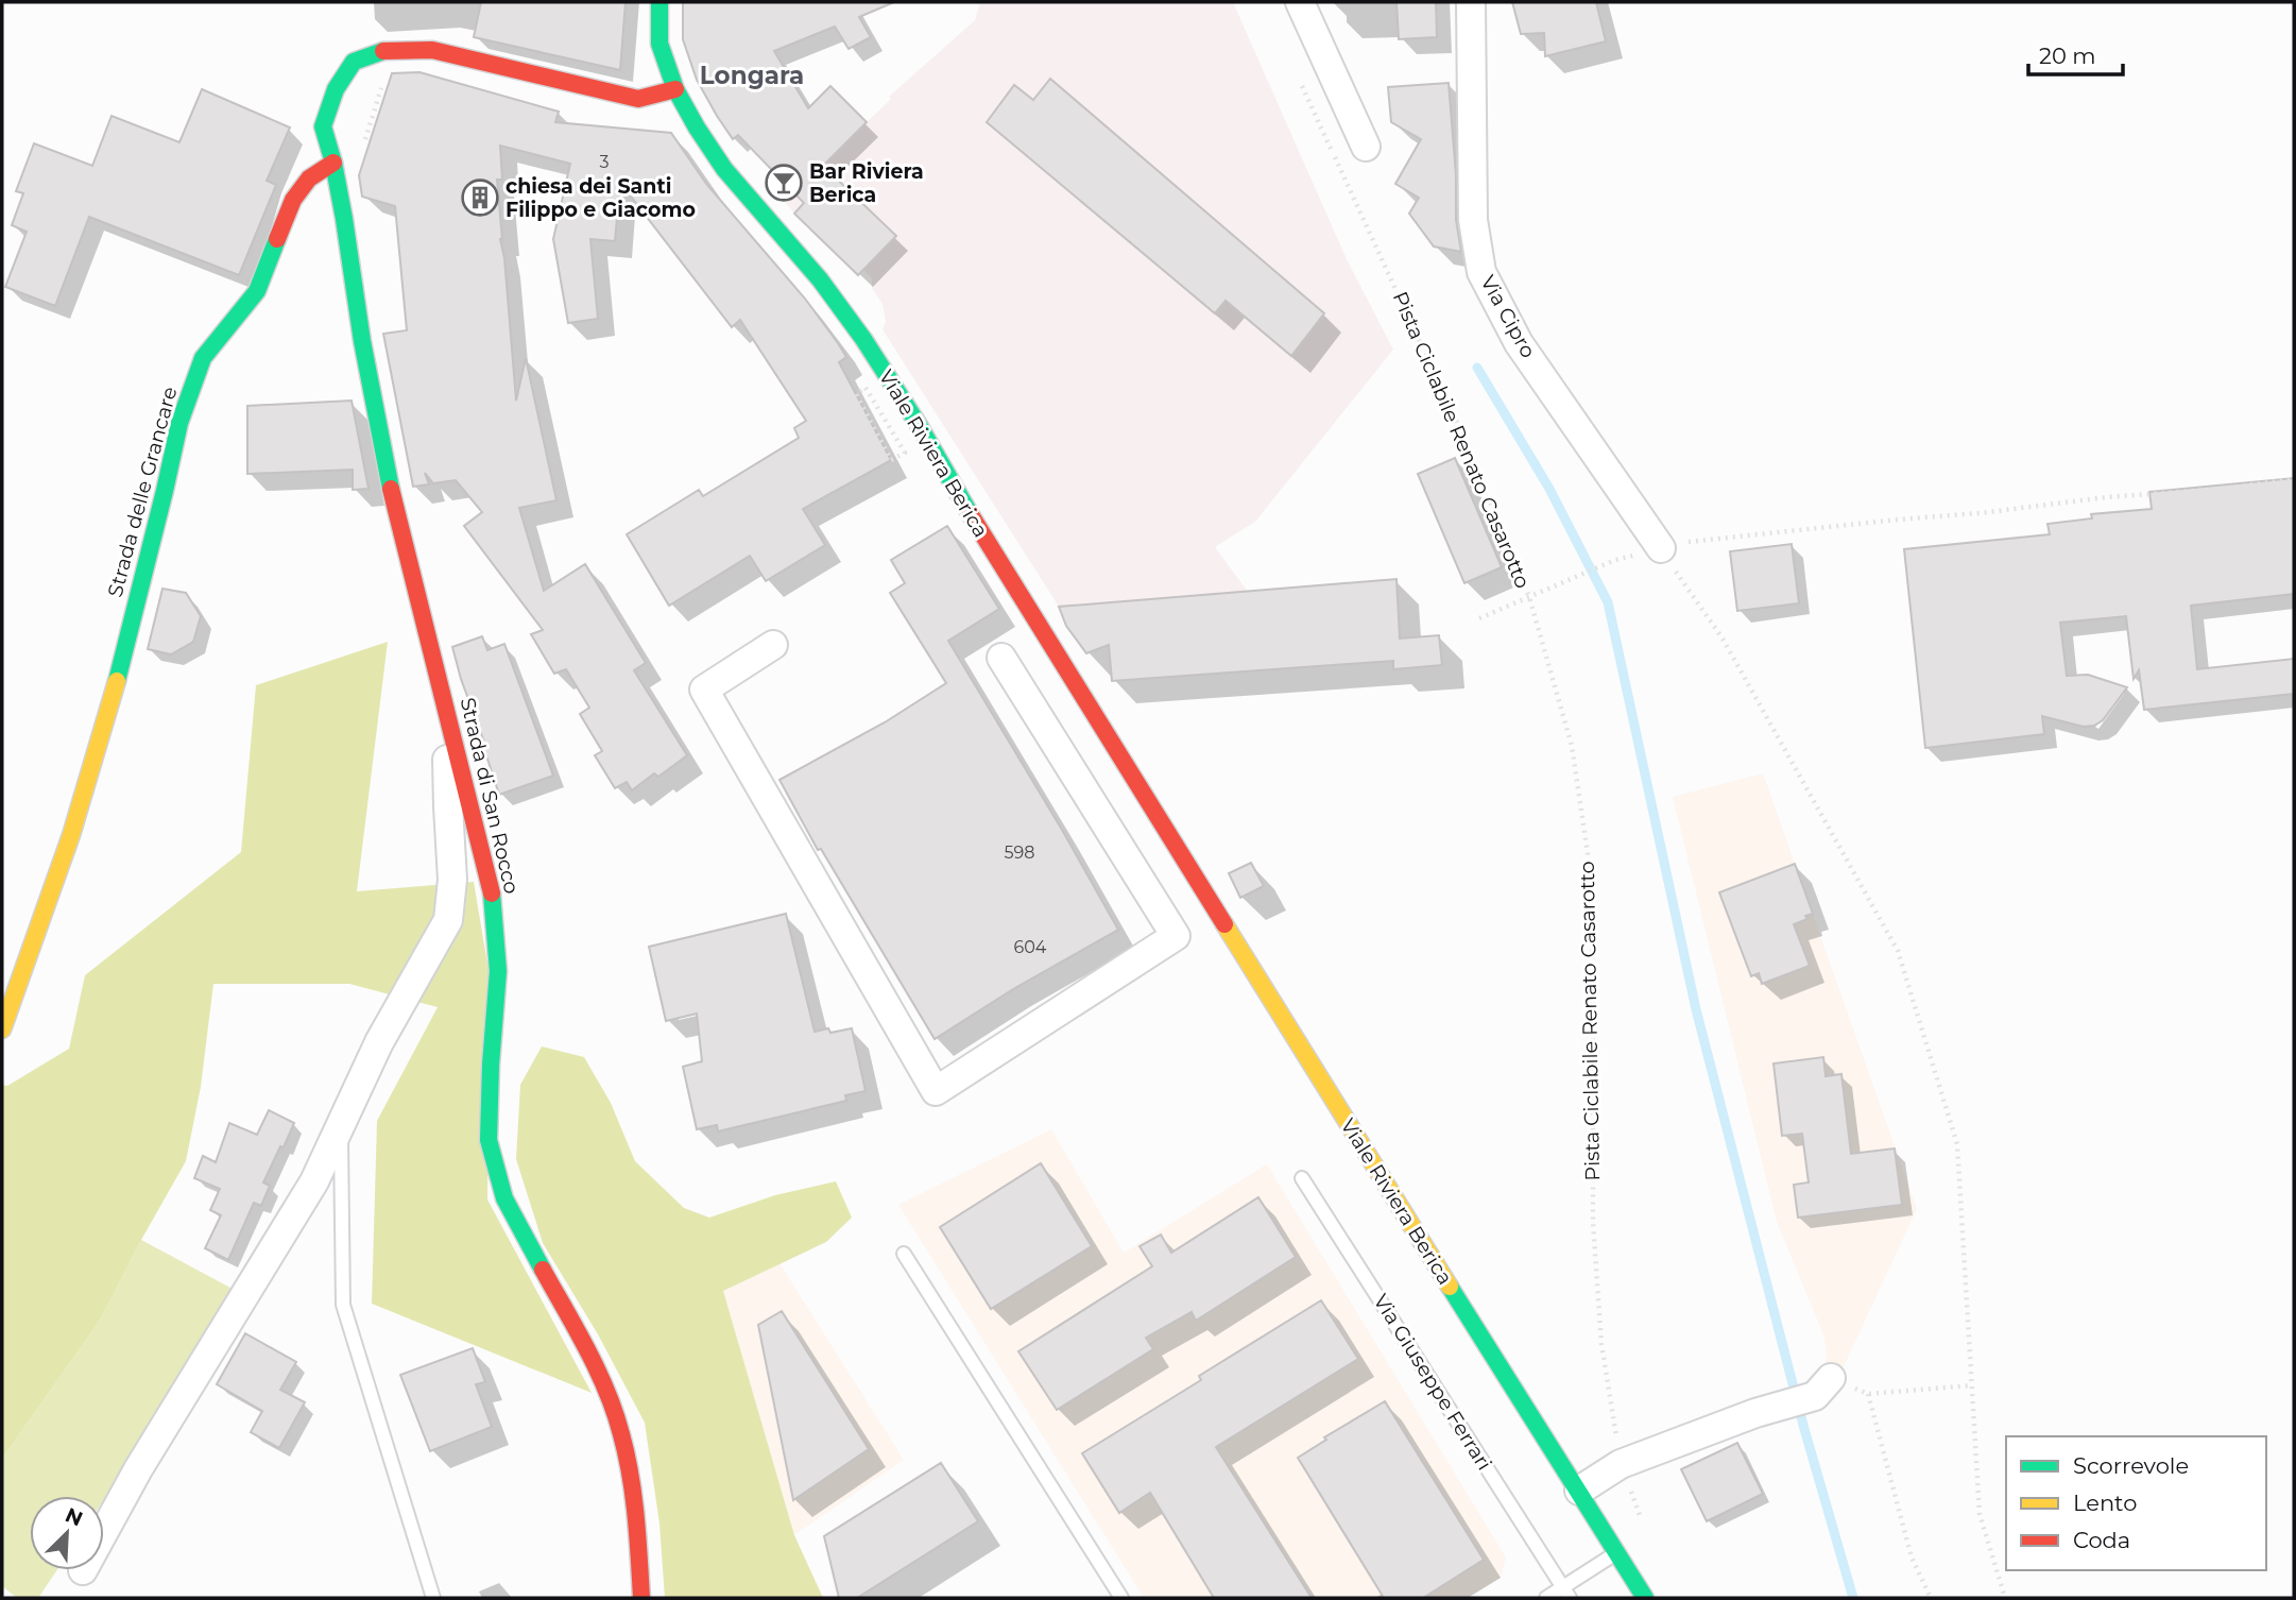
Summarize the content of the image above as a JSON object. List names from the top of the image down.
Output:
{
  "streets": {
    "street": [
      "Via Cipro",
      "Viale Riviera Berica",
      "Strada delle Grancare",
      "Strada di San Rocco"
    ],
    "lane": ["Via Giuseppe Ferrari"],
    "path": ["Pista Ciclabile Renato Casarotto"]
  },
  "crossings": [
    ["Strada delle Grancare", "Strada di San Rocco"]
  ],
  "districts": ["Longara"],
  "places": {
    "bar": ["Bar Riviera Berica"],
    "building": ["chiesa dei Santi Filippo e Giacomo"]
  },
  "house_numbers": ["3", "598", "604"],
  "legend": ["Scorrevole", "Lento", "Coda"],
  "scale_bar": "20 m",
  "north": "top right"
}
